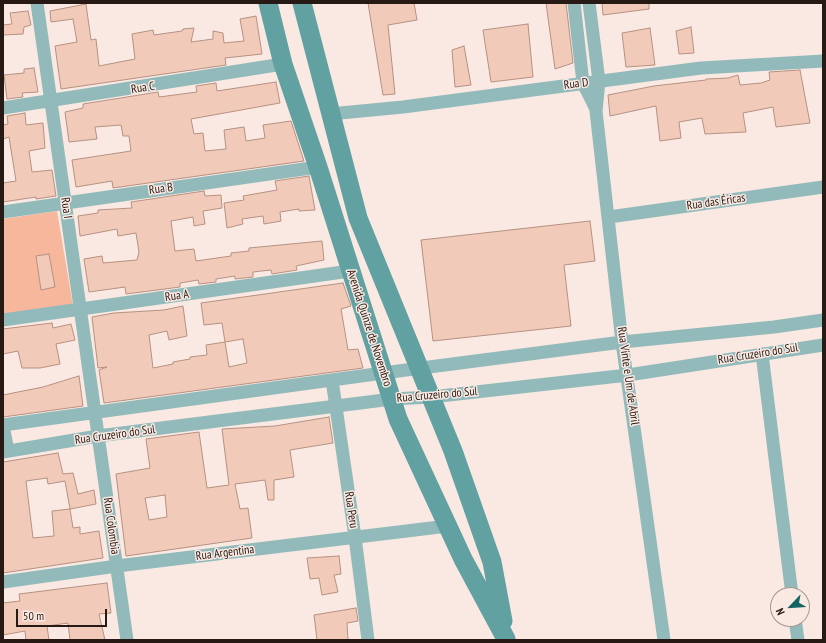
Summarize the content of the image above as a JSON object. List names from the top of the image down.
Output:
{
  "streets": {
    "main road": ["Avenida Quinze de Novembro"],
    "street": [
      "Rua D",
      "Rua C",
      "Rua B",
      "Rua das Éricas",
      "Rua I",
      "Rua A",
      "Rua Cruzeiro do Sul",
      "Rua Vinte e Um de Abril",
      "Rua Peru",
      "Rua Colombia",
      "Rua Argentina"
    ]
  },
  "crossings": [
    ["Rua D", "Avenida Quinze de Novembro"],
    ["Rua D", "Rua Vinte e Um de Abril"],
    ["Rua C", "Rua I"],
    ["Rua C", "Avenida Quinze de Novembro"],
    ["Rua B", "Rua I"],
    ["Rua B", "Avenida Quinze de Novembro"],
    ["Rua das Éricas", "Rua Vinte e Um de Abril"],
    ["Rua I", "Rua A"],
    ["Rua I", "Rua Cruzeiro do Sul"],
    ["Rua I", "Rua Colombia"],
    ["Rua A", "Avenida Quinze de Novembro"],
    ["Avenida Quinze de Novembro", "Rua Cruzeiro do Sul"],
    ["Avenida Quinze de Novembro", "Rua Argentina"],
    ["Rua Cruzeiro do Sul", "Rua Vinte e Um de Abril"],
    ["Rua Cruzeiro do Sul", "Rua Peru"],
    ["Rua Cruzeiro do Sul", "Rua Colombia"],
    ["Rua Peru", "Rua Argentina"],
    ["Rua Colombia", "Rua Argentina"]
  ],
  "scale_bar": "50 m",
  "north": "bottom left"
}
